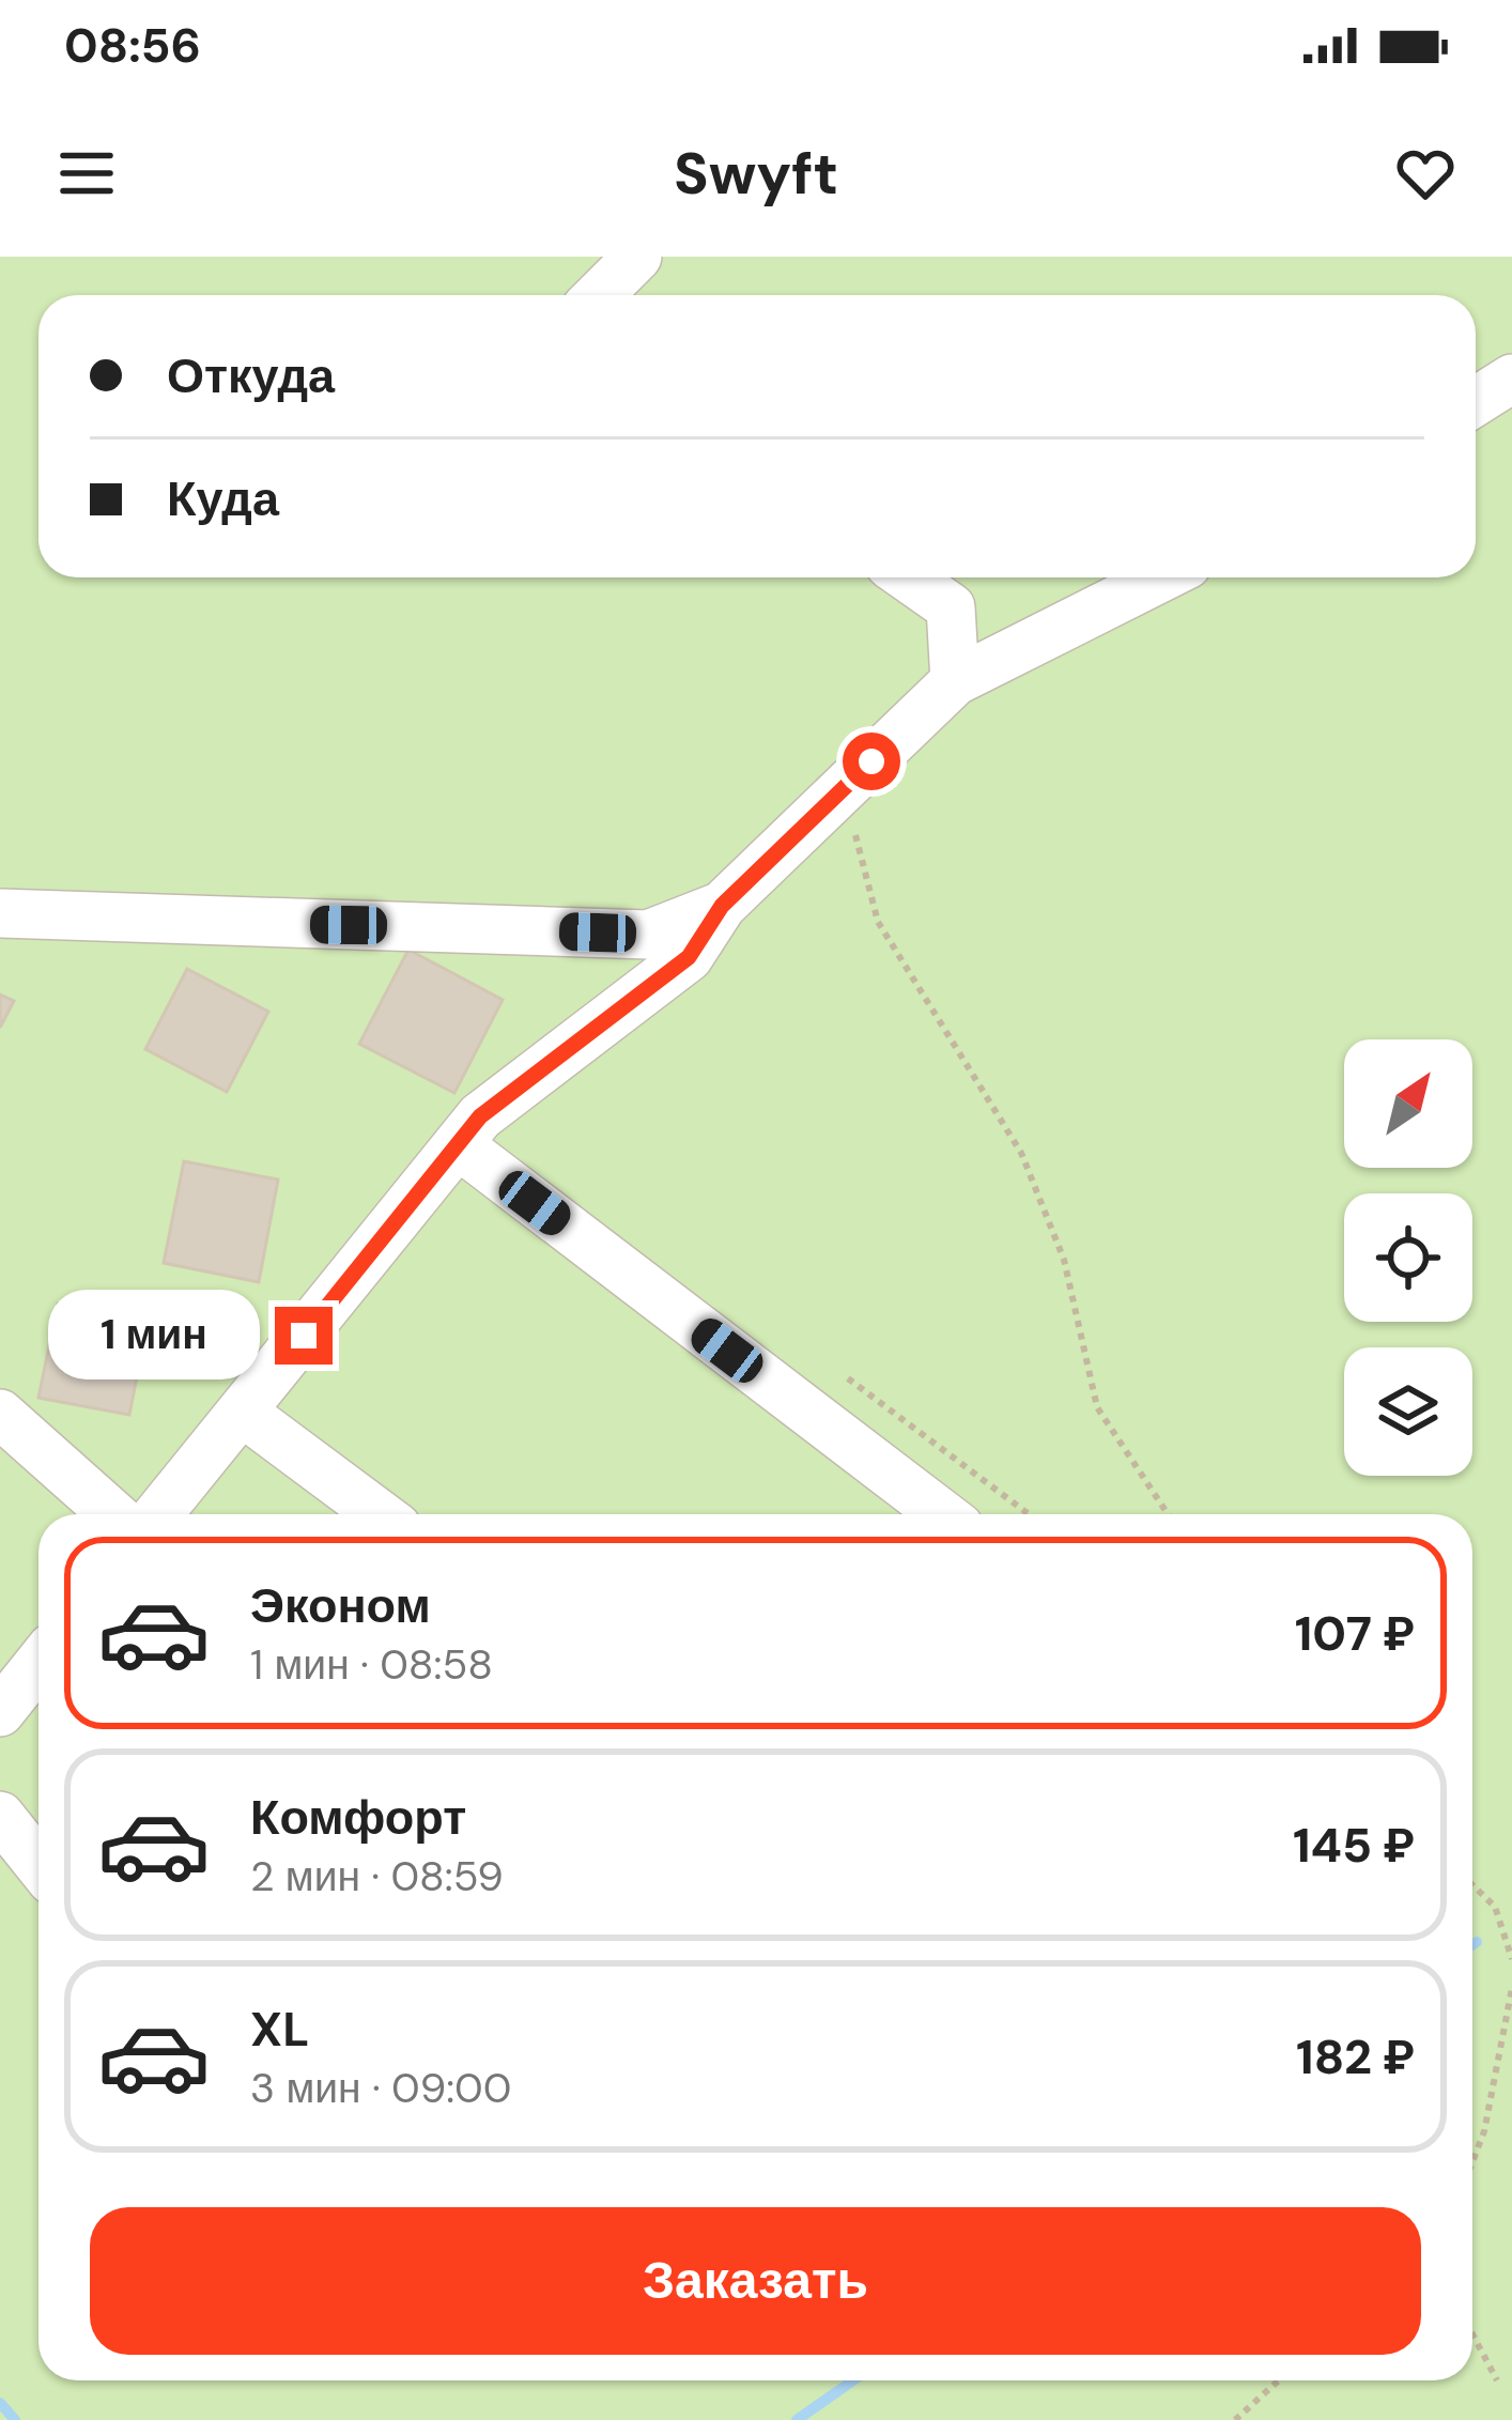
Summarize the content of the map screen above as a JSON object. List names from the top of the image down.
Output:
{
  "north": "top right",
  "page": {
    "status": "08:56",
    "header": "Swyft",
    "banner": ["Откуда", "Куда"],
    "bubble": "1 мин",
    "list": [
      {
        "name": "Эконом",
        "note": "1 мин · 08:58",
        "value": "107 ₽"
      },
      {
        "name": "Комфорт",
        "note": "2 мин · 08:59",
        "value": "145 ₽"
      },
      {
        "name": "XL",
        "note": "3 мин · 09:00",
        "value": "182 ₽"
      }
    ],
    "buttons": "Заказать"
  }
}
